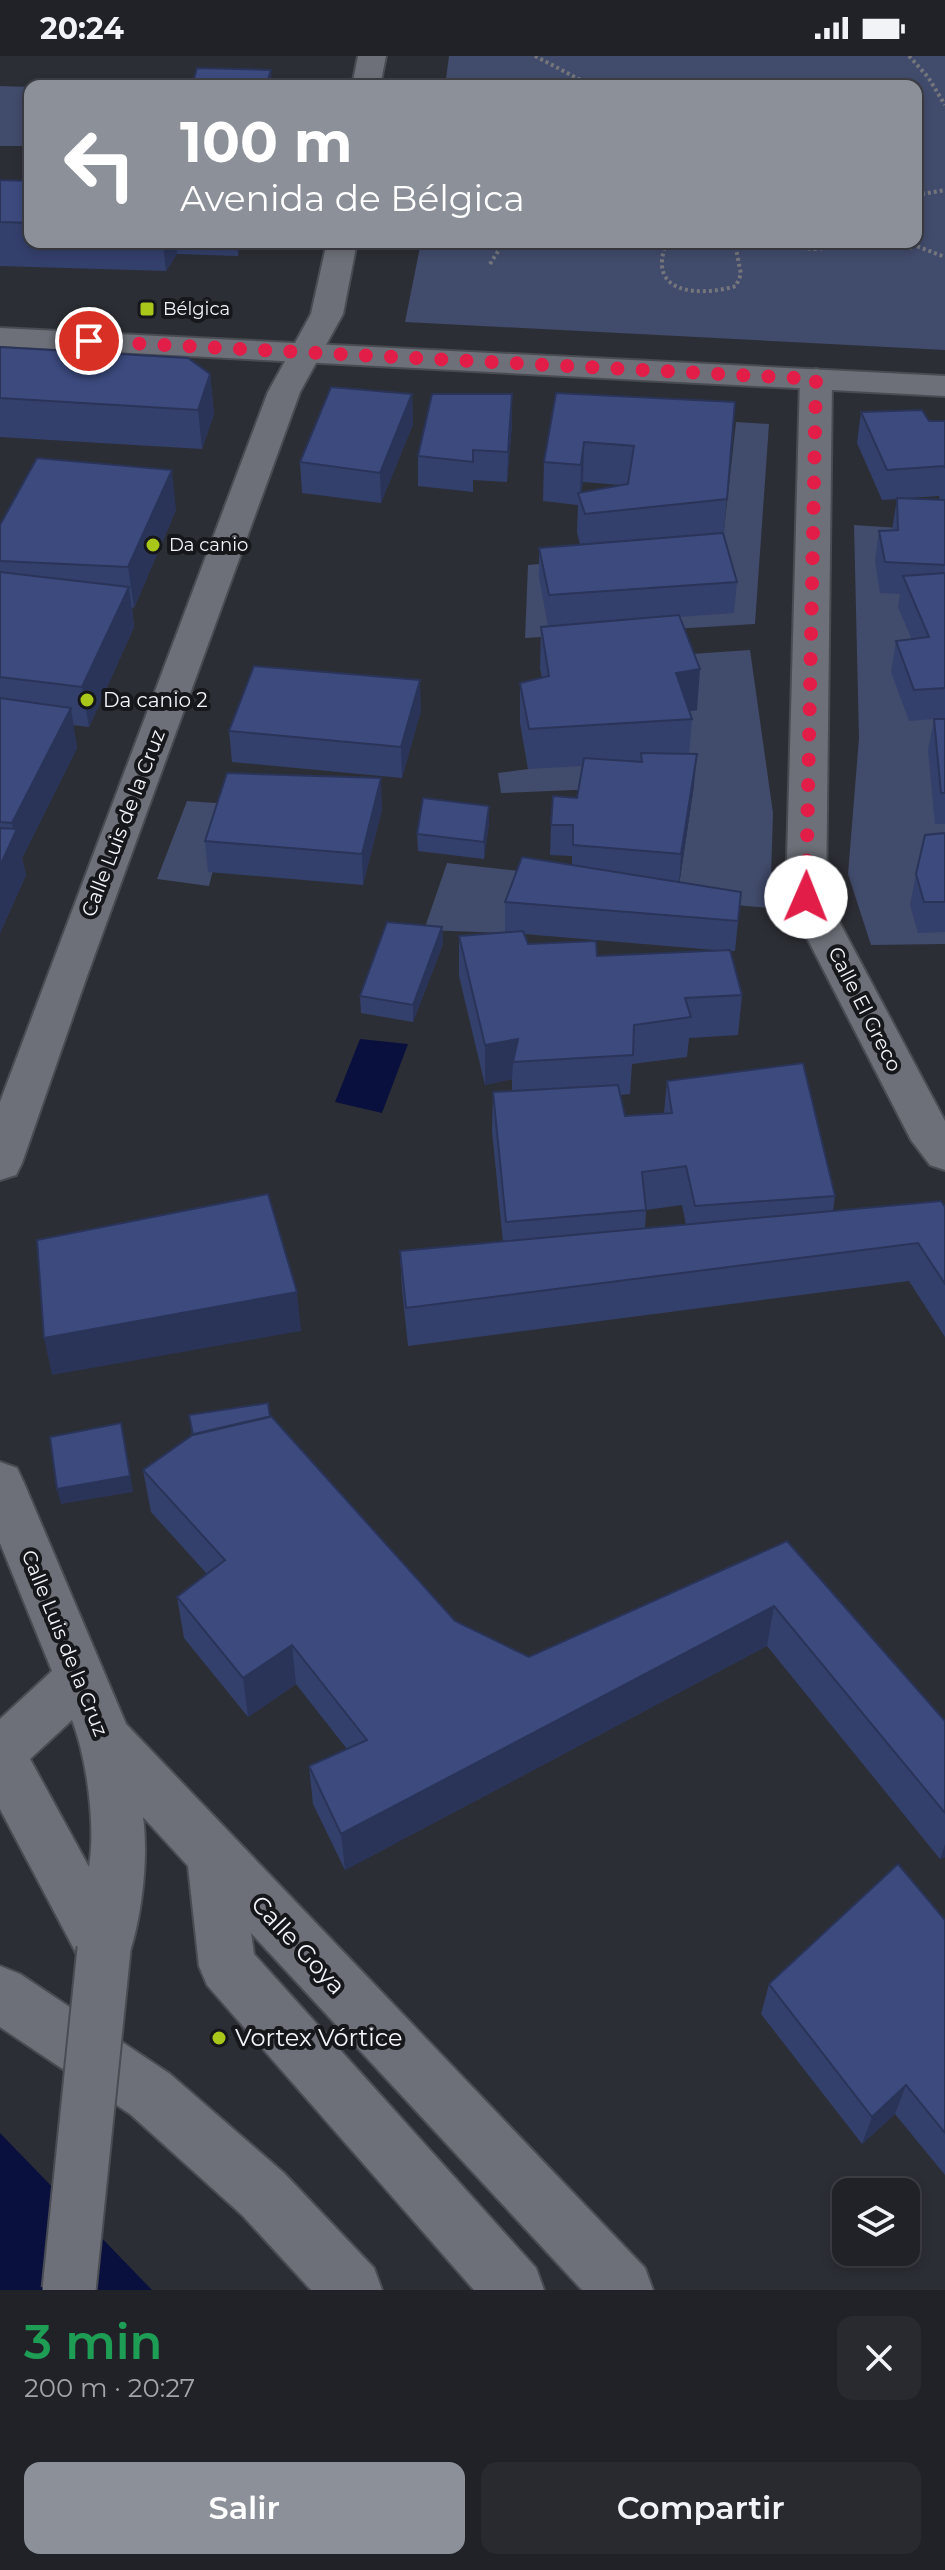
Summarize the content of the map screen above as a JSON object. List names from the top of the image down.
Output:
{
  "streets": {
    "street": ["Calle Luis de la Cruz", "Calle El Greco", "Calle Goya"]
  },
  "crossings": [
    ["Calle Luis de la Cruz", "Calle Goya"]
  ],
  "places": {
    "transit": ["Bélgica"],
    "other": ["Da canio", "Da canio 2", "Vortex Vórtice"]
  },
  "page": {
    "status": "20:24",
    "turn": ["100 m", "Avenida de Bélgica"],
    "heading": ["3 min", "200 m · 20:27"],
    "buttons": ["Salir", "Compartir"]
  }
}
